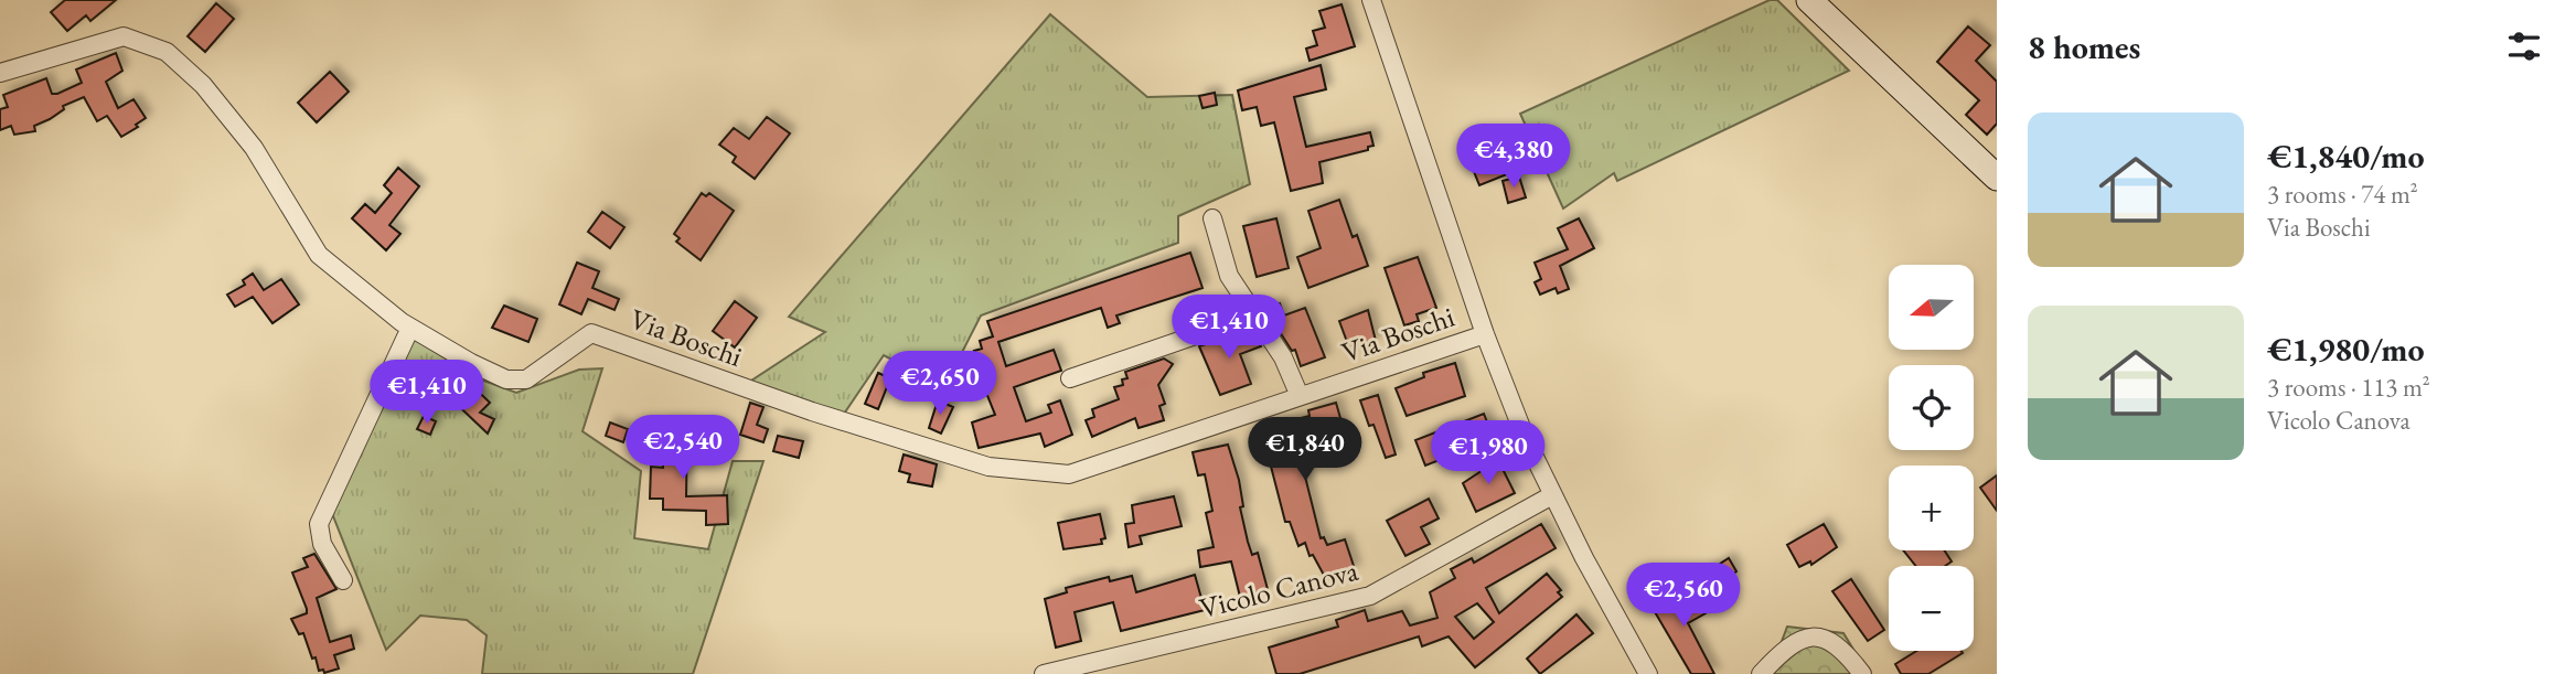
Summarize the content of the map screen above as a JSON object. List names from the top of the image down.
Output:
{
  "streets": {
    "street": ["Via Boschi", "Vicolo Canova"]
  },
  "north": "left",
  "page": {
    "heading": "8 homes",
    "list": [
      {
        "name": "€1,840/mo",
        "note": "3 rooms · 74 m² · Via Boschi"
      },
      {
        "name": "€1,980/mo",
        "note": "3 rooms · 113 m² · Vicolo Canova"
      }
    ],
    "price": [
      "€4,380",
      "€1,410",
      "€2,650",
      "€1,410",
      "€2,540",
      "€1,840",
      "€1,980",
      "€2,560"
    ],
    "map_buttons": ["+", "−"]
  }
}
